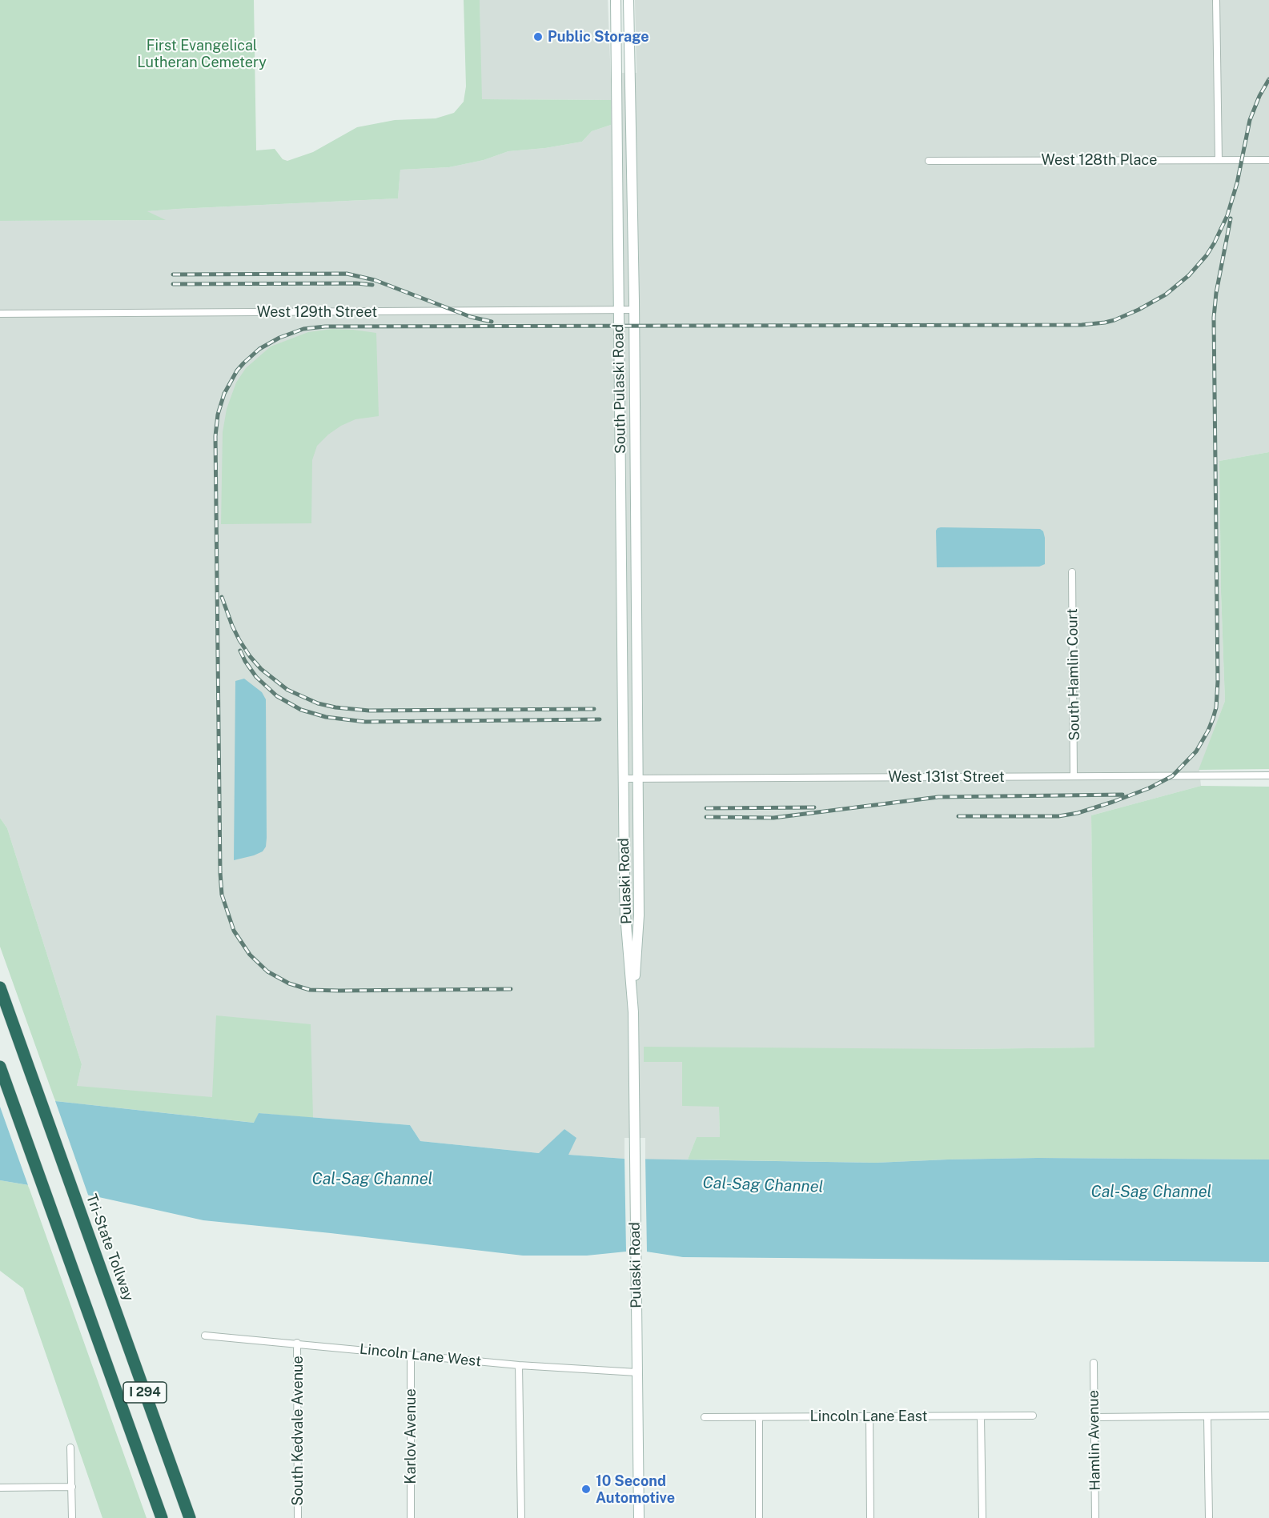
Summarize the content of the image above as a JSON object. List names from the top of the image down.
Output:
{
  "streets": {
    "highway": ["Tri-State Tollway", "I 294"],
    "main road": ["South Pulaski Road", "Pulaski Road"],
    "street": [
      "West 128th Place",
      "West 129th Street",
      "South Hamlin Court",
      "West 131st Street",
      "Lincoln Lane West",
      "Lincoln Lane East",
      "South Kedvale Avenue",
      "Karlov Avenue",
      "Hamlin Avenue"
    ]
  },
  "crossings": [
    ["West 129th Street", "South Pulaski Road"],
    ["South Pulaski Road", "West 131st Street"],
    ["South Pulaski Road", "Pulaski Road"],
    ["South Hamlin Court", "West 131st Street"],
    ["West 131st Street", "Pulaski Road"],
    ["Pulaski Road", "Lincoln Lane West"],
    ["Lincoln Lane West", "South Kedvale Avenue"],
    ["Lincoln Lane West", "Karlov Avenue"]
  ],
  "water": ["Cal-Sag Channel"],
  "parks": ["First Evangelical Lutheran Cemetery"],
  "places": ["Public Storage", "10 Second Automotive"]
}
